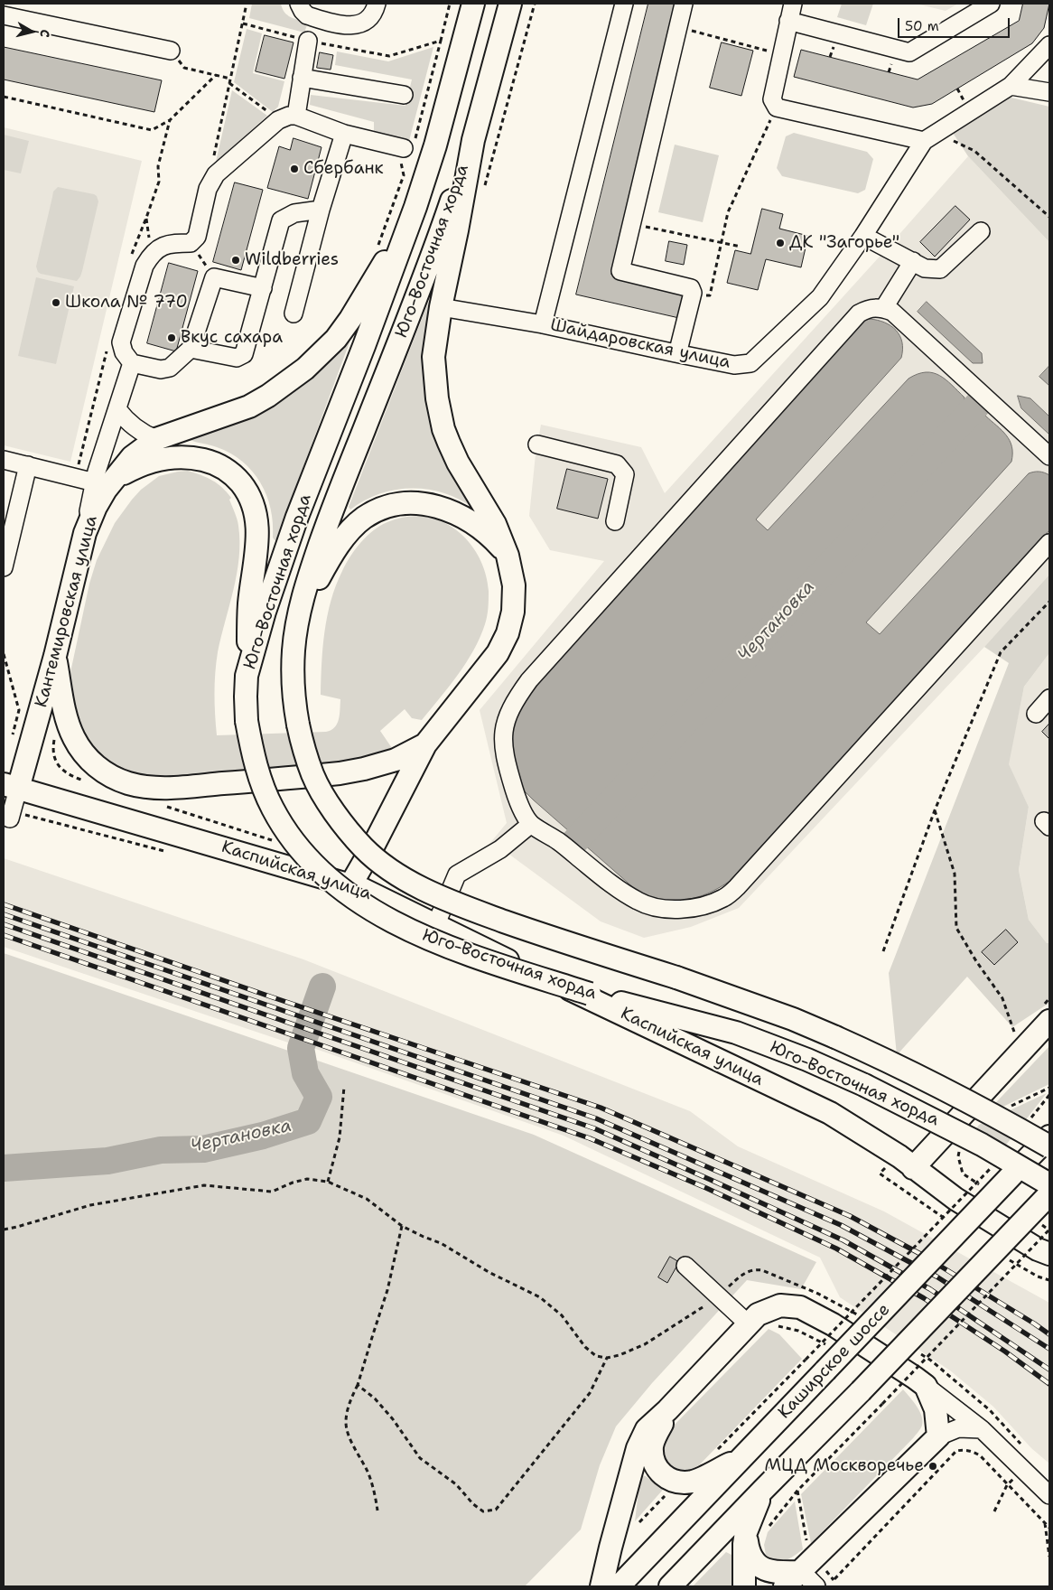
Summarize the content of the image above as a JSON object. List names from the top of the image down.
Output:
{
  "streets": {
    "main road": [
      "Юго-Восточная хорда",
      "Кантемировская улица",
      "Каспийская улица",
      "Каширское шоссе"
    ],
    "street": ["Шайдаровская улица"]
  },
  "crossings": [
    ["Юго-Восточная хорда", "Кантемировская улица"],
    ["Кантемировская улица", "Каспийская улица"]
  ],
  "water": ["Чертановка"],
  "places": [
    "Сбербанк",
    "ДК \"Загорье\"",
    "Wildberries",
    "Школа № 770",
    "Вкус сахара",
    "МЦД Москворечье"
  ],
  "scale_bar": "50 m",
  "north": "right"
}
